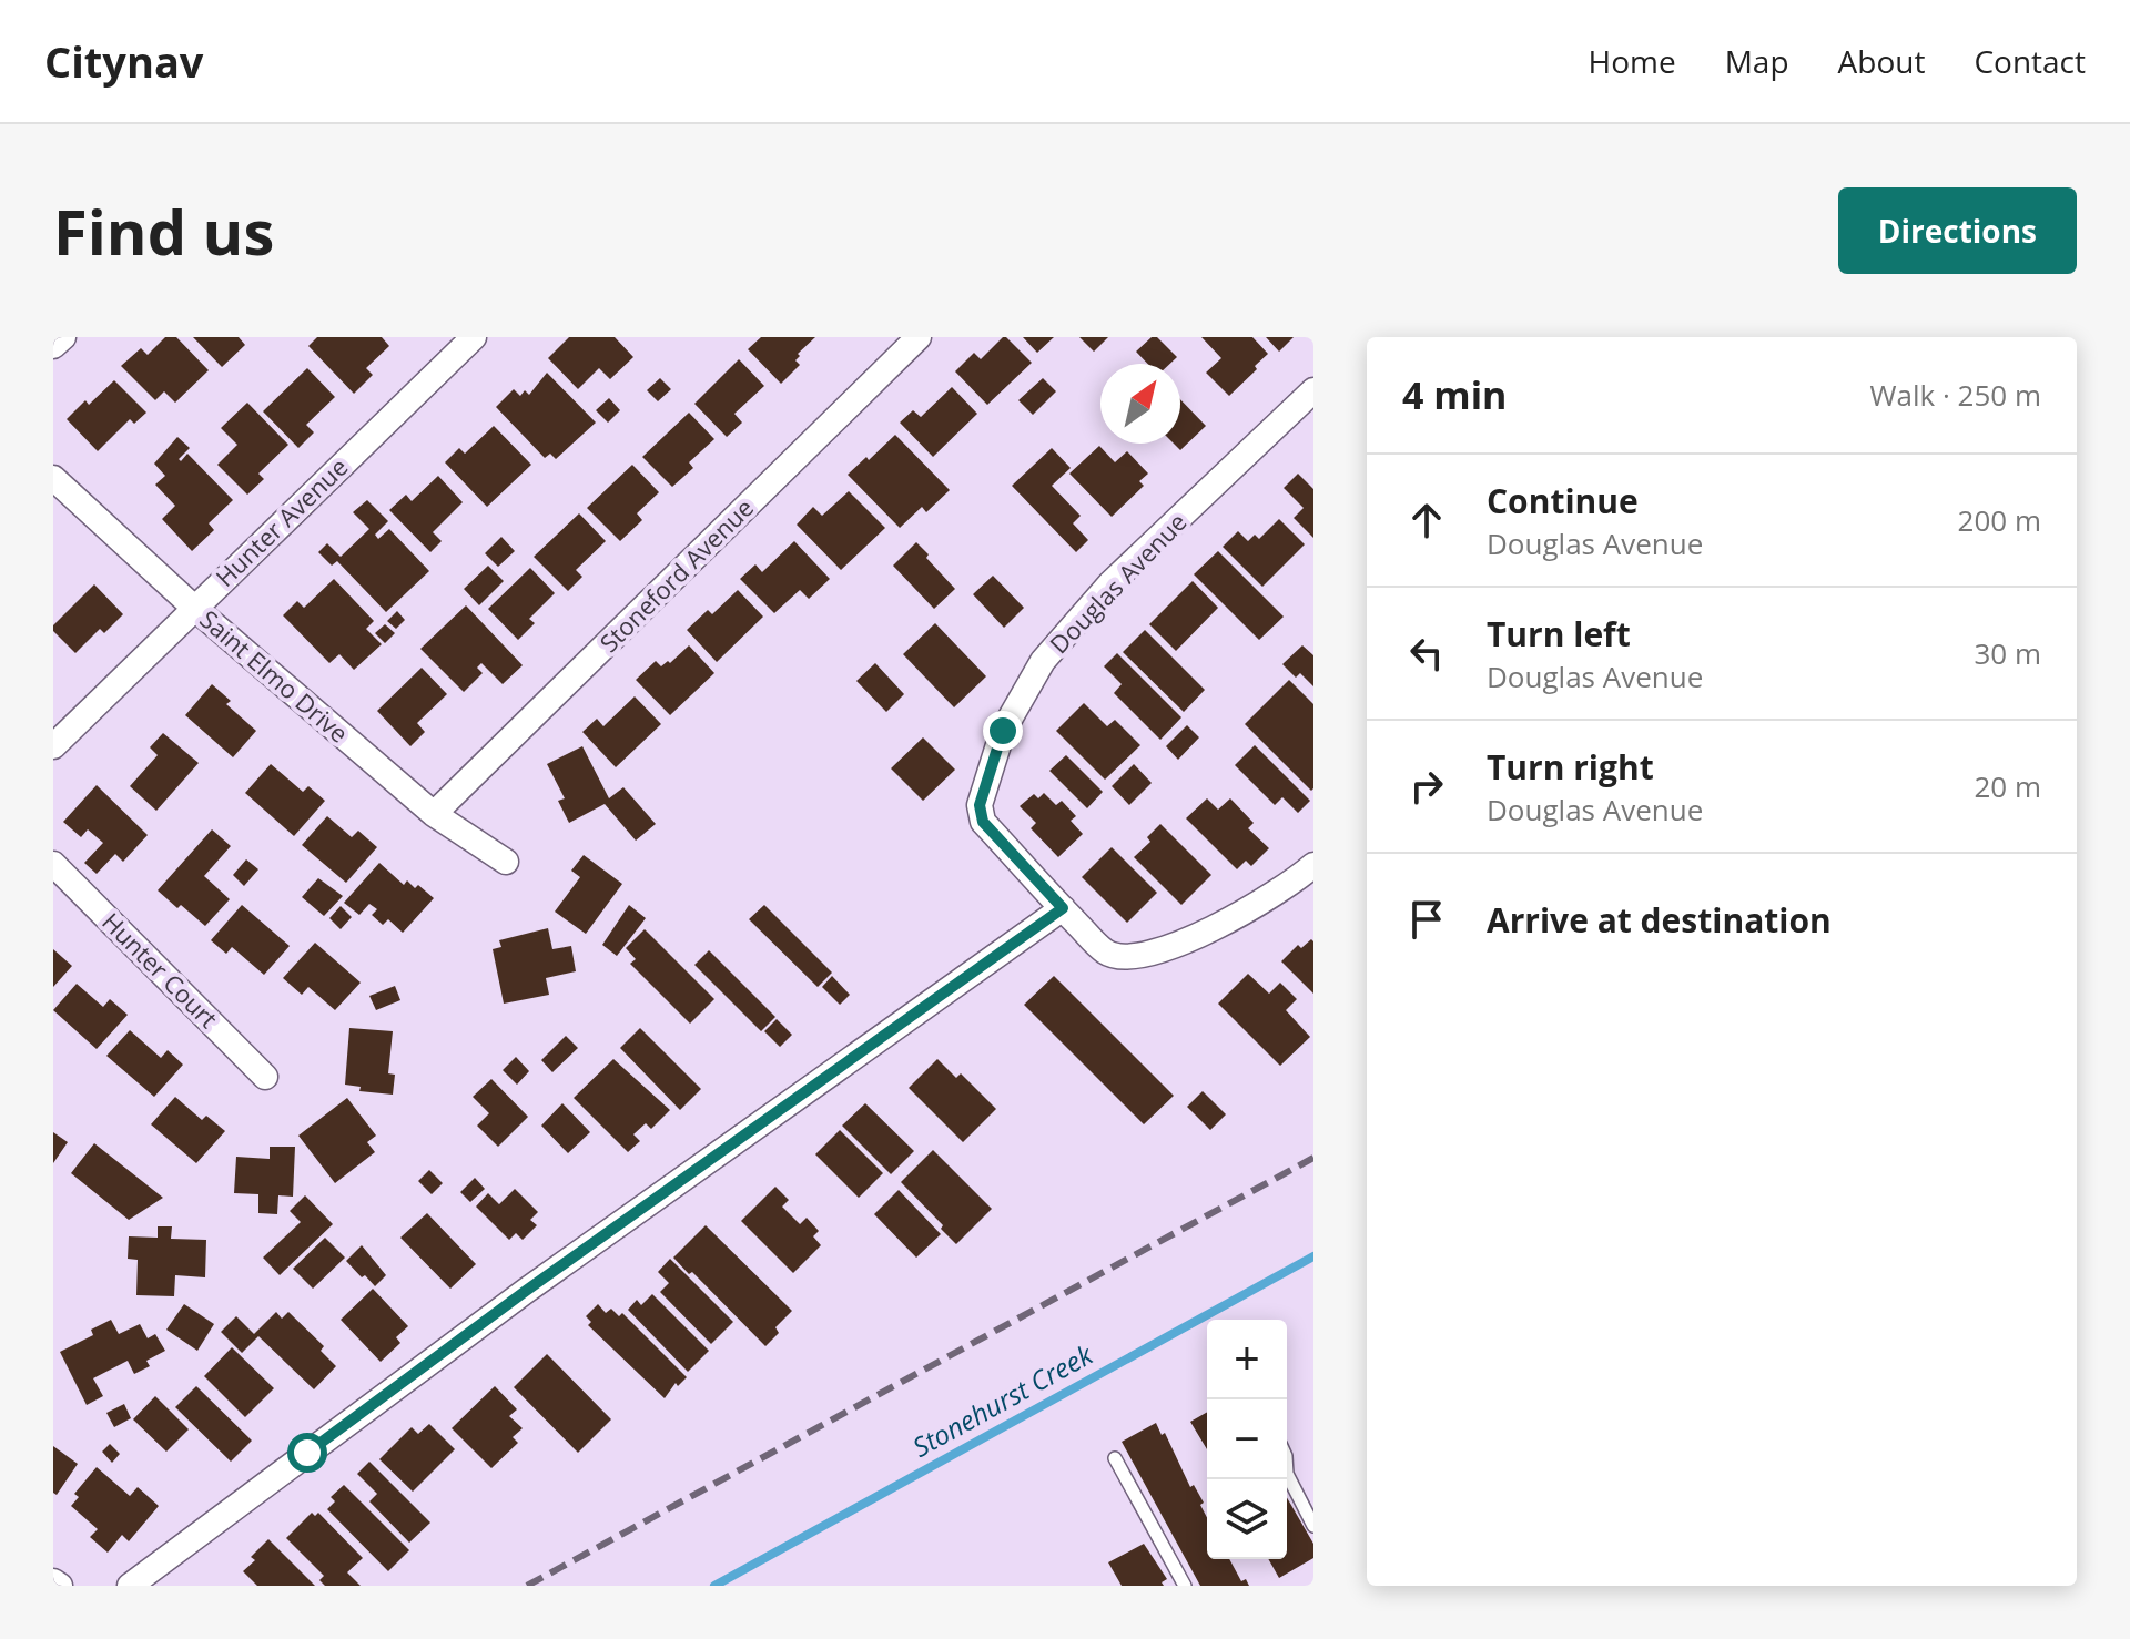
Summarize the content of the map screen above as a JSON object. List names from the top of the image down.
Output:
{
  "streets": {
    "street": [
      "Hunter Avenue",
      "Stoneford Avenue",
      "Douglas Avenue",
      "Saint Elmo Drive",
      "Hunter Court"
    ]
  },
  "crossings": [
    ["Hunter Avenue", "Saint Elmo Drive"],
    ["Stoneford Avenue", "Saint Elmo Drive"]
  ],
  "water": ["Stonehurst Creek"],
  "north": "top right",
  "page": {
    "header": "Citynav",
    "nav": [
      "Home",
      "Map",
      "About",
      "Contact"
    ],
    "buttons": "Directions",
    "title": "Find us",
    "heading": ["4 min", "Walk · 250 m"],
    "list": [
      ["Continue", "Douglas Avenue", "200 m"],
      ["Turn left", "Douglas Avenue", "30 m"],
      ["Turn right", "Douglas Avenue", "20 m"],
      "Arrive at destination"
    ],
    "map_buttons": ["+", "−"]
  }
}
